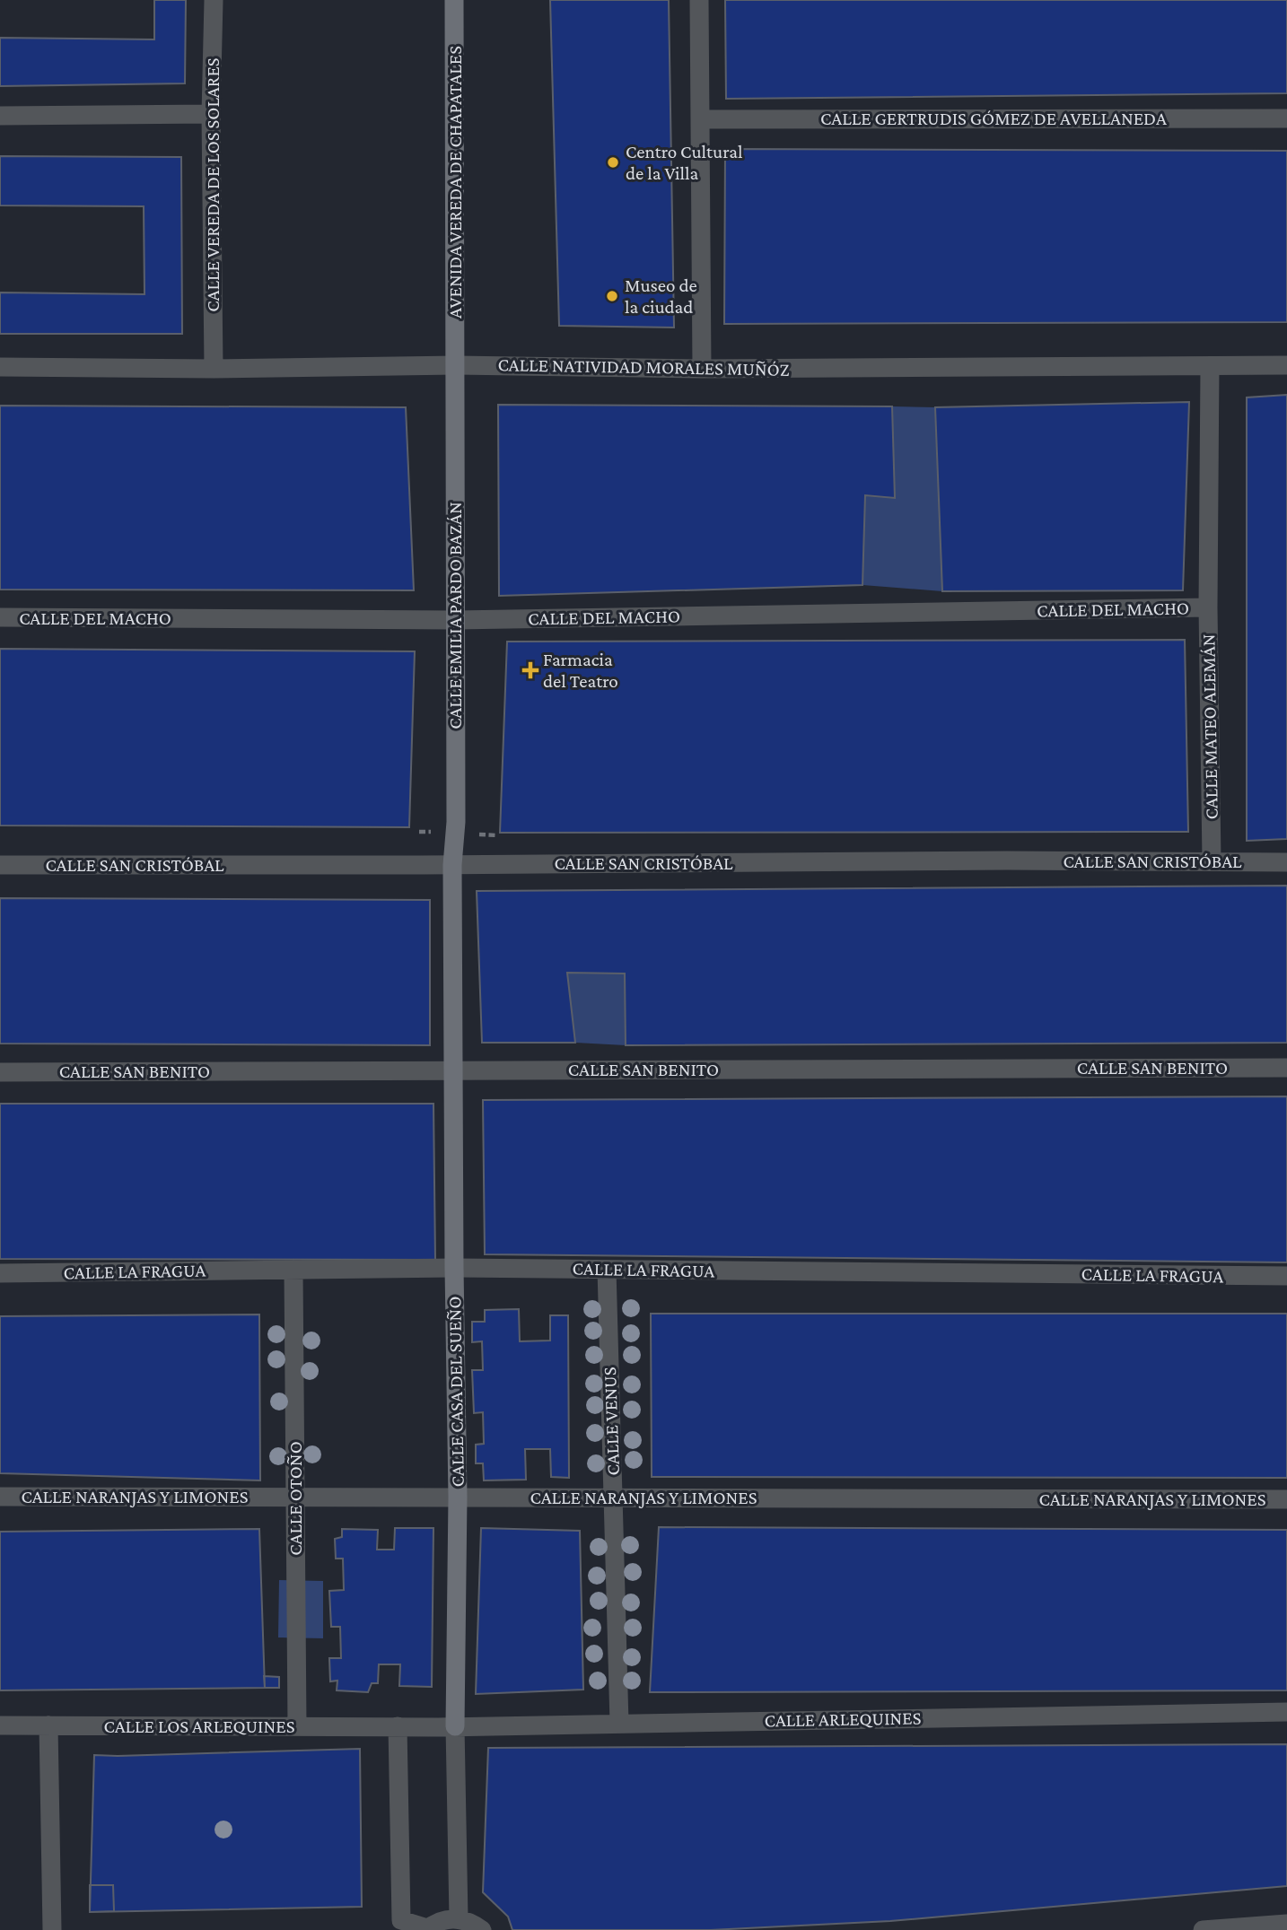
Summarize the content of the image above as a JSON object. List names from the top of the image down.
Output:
{
  "streets": {
    "street": [
      "CALLE GERTRUDIS GÓMEZ DE AVELLANEDA",
      "AVENIDA VEREDA DE CHAPATALES",
      "CALLE VEREDA DE LOS SOLARES",
      "CALLE NATIVIDAD MORALES MUÑÓZ",
      "CALLE DEL MACHO",
      "CALLE EMILIA PARDO BAZÁN",
      "CALLE MATEO ALEMÁN",
      "CALLE SAN CRISTÓBAL",
      "CALLE SAN BENITO",
      "CALLE LA FRAGUA",
      "CALLE CASA DEL SUEÑO",
      "CALLE VENUS",
      "CALLE NARANJAS Y LIMONES",
      "CALLE OTOÑO",
      "CALLE ARLEQUINES",
      "CALLE LOS ARLEQUINES"
    ]
  },
  "crossings": [
    ["AVENIDA VEREDA DE CHAPATALES", "CALLE NATIVIDAD MORALES MUÑÓZ"],
    ["AVENIDA VEREDA DE CHAPATALES", "CALLE EMILIA PARDO BAZÁN"],
    ["CALLE VEREDA DE LOS SOLARES", "CALLE NATIVIDAD MORALES MUÑÓZ"],
    ["CALLE NATIVIDAD MORALES MUÑÓZ", "CALLE EMILIA PARDO BAZÁN"],
    ["CALLE NATIVIDAD MORALES MUÑÓZ", "CALLE MATEO ALEMÁN"],
    ["CALLE DEL MACHO", "CALLE EMILIA PARDO BAZÁN"],
    ["CALLE DEL MACHO", "CALLE MATEO ALEMÁN"],
    ["CALLE EMILIA PARDO BAZÁN", "CALLE SAN CRISTÓBAL"],
    ["CALLE EMILIA PARDO BAZÁN", "CALLE CASA DEL SUEÑO"],
    ["CALLE MATEO ALEMÁN", "CALLE SAN CRISTÓBAL"],
    ["CALLE SAN CRISTÓBAL", "CALLE CASA DEL SUEÑO"],
    ["CALLE SAN BENITO", "CALLE CASA DEL SUEÑO"],
    ["CALLE LA FRAGUA", "CALLE CASA DEL SUEÑO"],
    ["CALLE LA FRAGUA", "CALLE VENUS"],
    ["CALLE LA FRAGUA", "CALLE OTOÑO"],
    ["CALLE CASA DEL SUEÑO", "CALLE NARANJAS Y LIMONES"],
    ["CALLE CASA DEL SUEÑO", "CALLE ARLEQUINES"],
    ["CALLE VENUS", "CALLE NARANJAS Y LIMONES"],
    ["CALLE VENUS", "CALLE ARLEQUINES"],
    ["CALLE NARANJAS Y LIMONES", "CALLE OTOÑO"],
    ["CALLE OTOÑO", "CALLE LOS ARLEQUINES"],
    ["CALLE ARLEQUINES", "CALLE LOS ARLEQUINES"]
  ],
  "places": {
    "other": ["Centro Cultural de la Villa", "Museo de la ciudad"],
    "health": ["Farmacia del Teatro"]
  }
}
